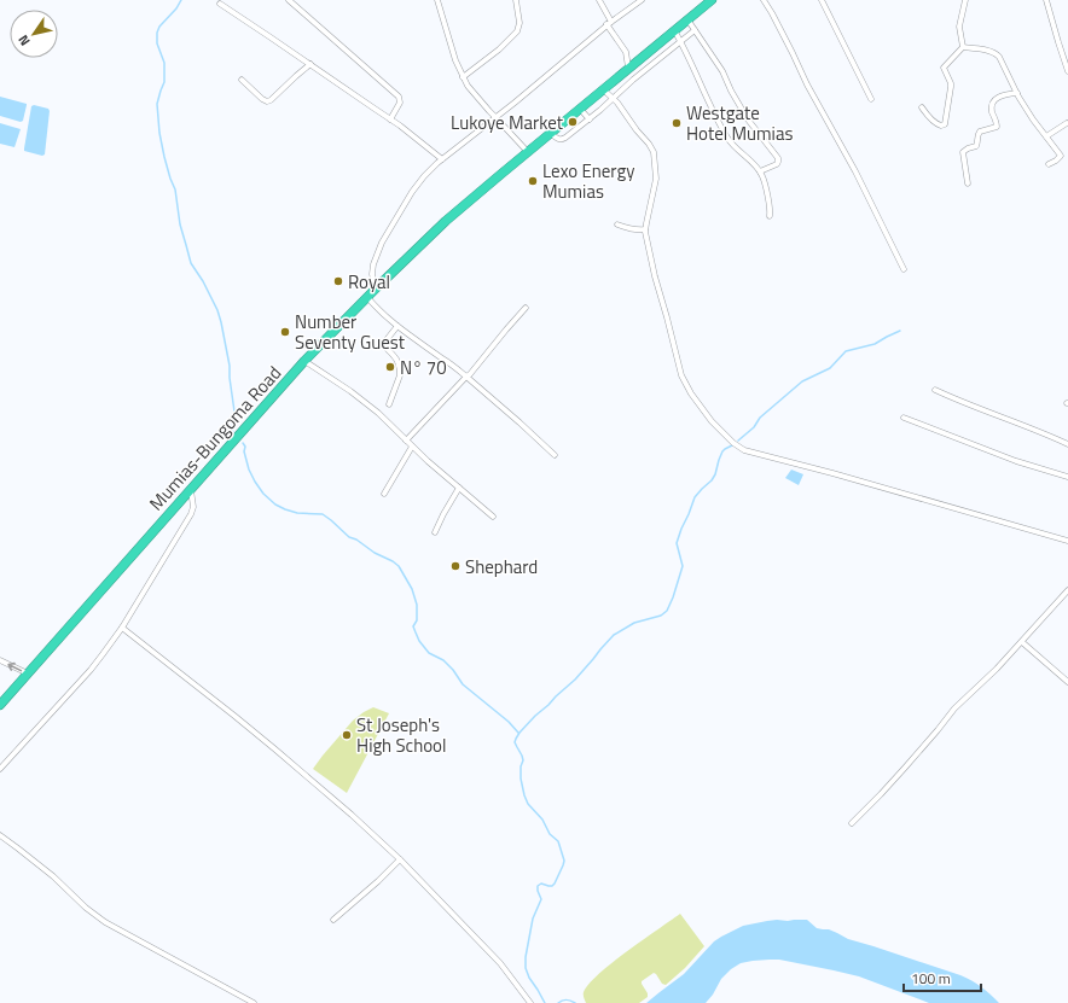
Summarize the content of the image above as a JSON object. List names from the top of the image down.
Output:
{
  "streets": {
    "highway": ["Mumias-Bungoma Road"]
  },
  "places": [
    "Lukoye Market",
    "Westgate Hotel Mumias",
    "Lexo Energy Mumias",
    "Royal",
    "Number Seventy Guest",
    "N° 70",
    "Shephard",
    "St Joseph's High School"
  ],
  "scale_bar": "100 m",
  "north": "bottom left"
}
